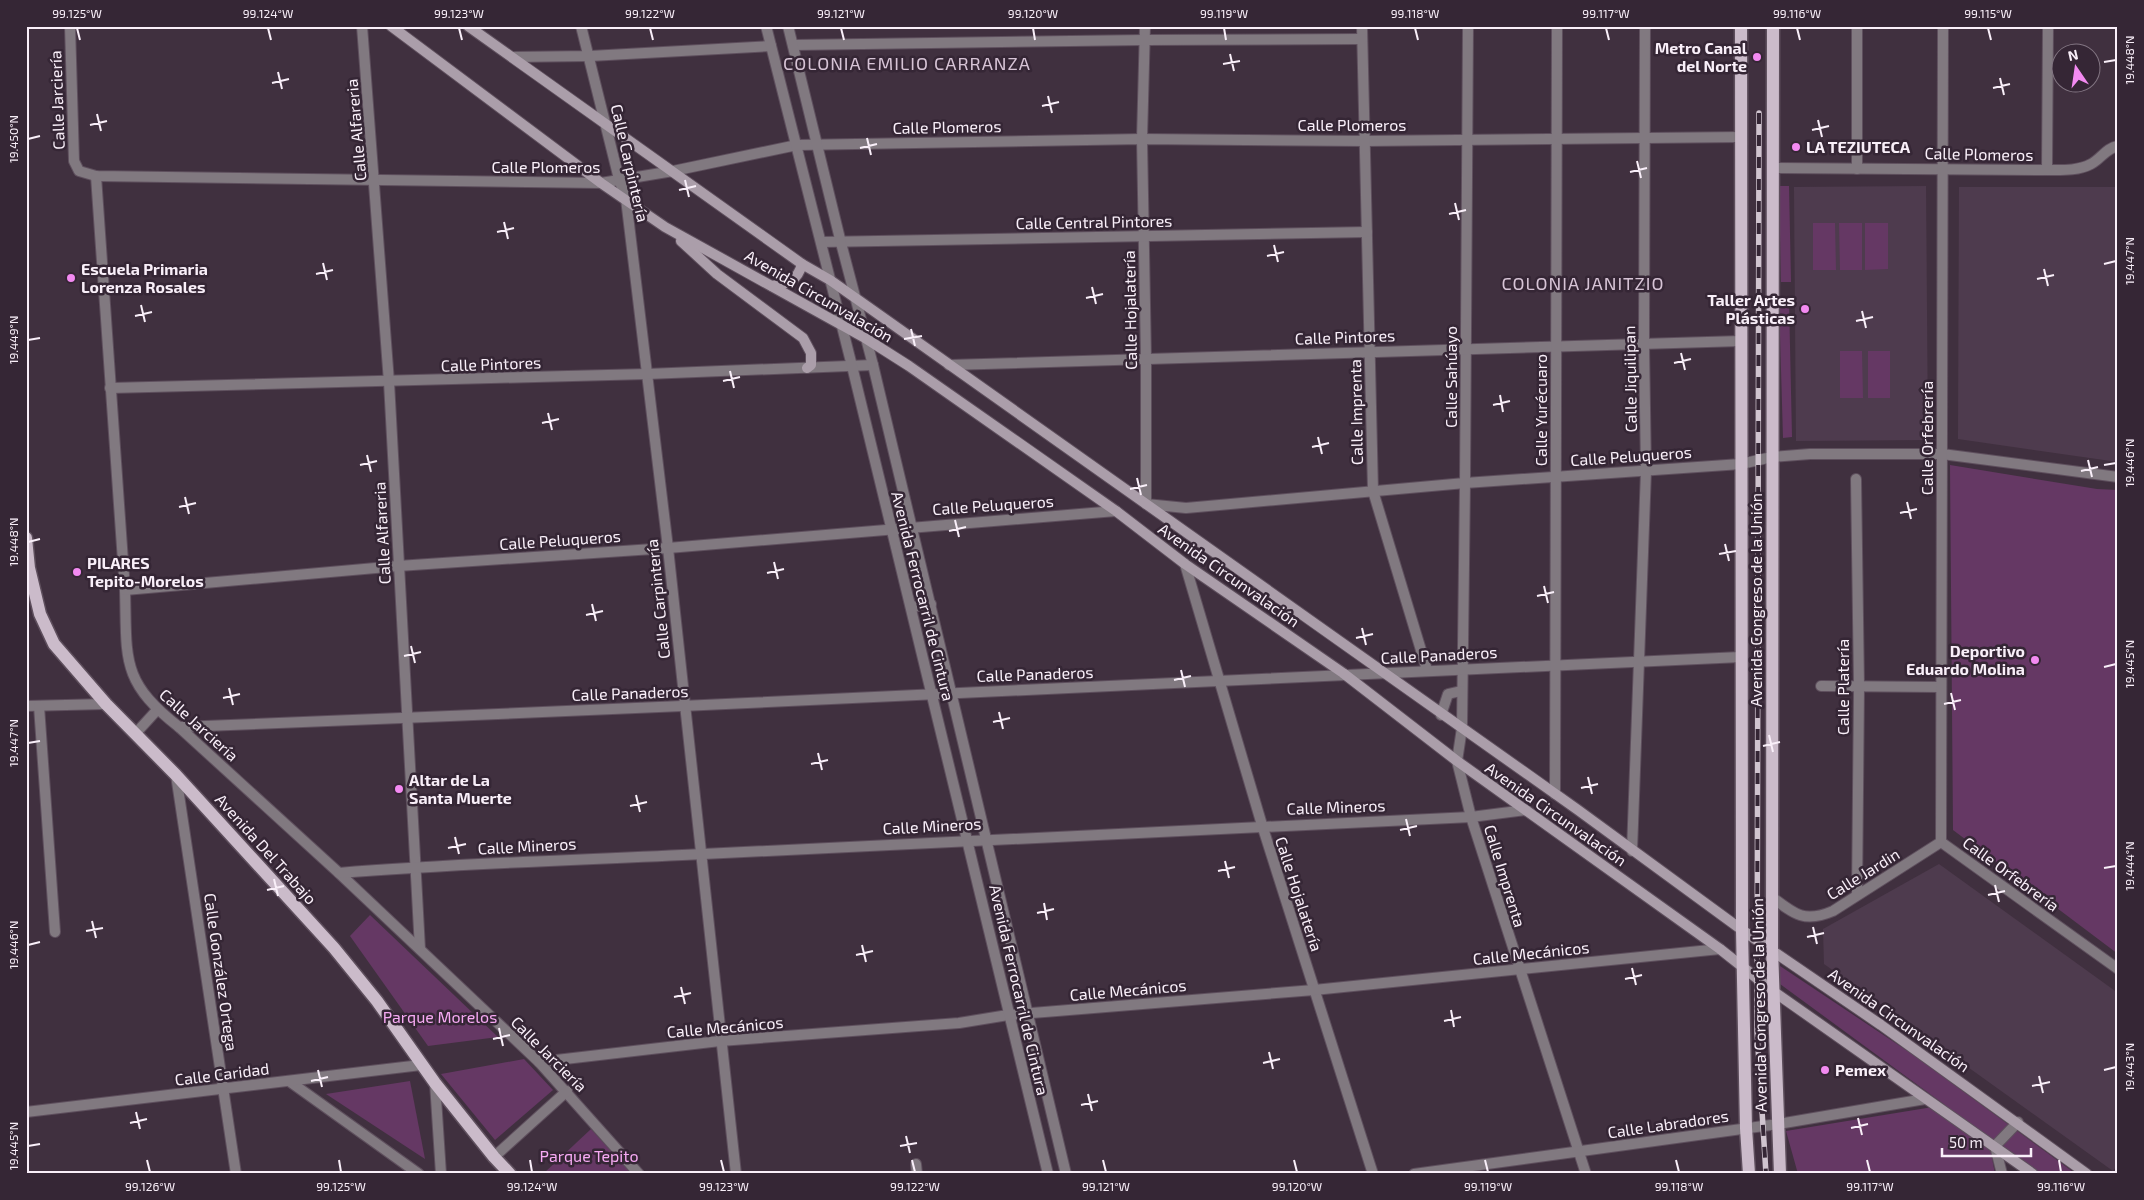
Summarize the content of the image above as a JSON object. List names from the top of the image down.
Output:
{
  "streets": {
    "main road": ["Avenida Circunvalación", "Avenida Congreso de la Unión", "Avenida Del Trabajo"],
    "street": [
      "Calle Jarciería",
      "Calle Plomeros",
      "Calle Alfareria",
      "Calle Carpintería",
      "Calle Central Pintores",
      "Calle Hojalatería",
      "Calle Pintores",
      "Calle Sahúayo",
      "Calle Jiquilipan",
      "Calle Yurécuaro",
      "Calle Imprenta",
      "Calle Orfebrería",
      "Calle Peluqueros",
      "Avenida Ferrocarril de Cintura",
      "Calle Panaderos",
      "Calle Platería",
      "Calle Mineros",
      "Calle Jardin",
      "Calle Mecánicos",
      "Calle González Ortega",
      "Calle Caridad",
      "Calle Labradores"
    ]
  },
  "crossings": [
    ["Calle Jarciería", "Calle Plomeros"],
    ["Calle Jarciería", "Calle Alfareria"],
    ["Calle Jarciería", "Calle Pintores"],
    ["Calle Jarciería", "Calle Peluqueros"],
    ["Calle Jarciería", "Calle Panaderos"],
    ["Calle Jarciería", "Calle Mineros"],
    ["Calle Jarciería", "Calle Mecánicos"],
    ["Calle Plomeros", "Calle Alfareria"],
    ["Calle Plomeros", "Calle Carpintería"],
    ["Calle Plomeros", "Avenida Circunvalación"],
    ["Calle Plomeros", "Calle Hojalatería"],
    ["Calle Plomeros", "Calle Sahúayo"],
    ["Calle Plomeros", "Calle Jiquilipan"],
    ["Calle Plomeros", "Calle Yurécuaro"],
    ["Calle Plomeros", "Calle Imprenta"],
    ["Calle Plomeros", "Calle Orfebrería"],
    ["Calle Plomeros", "Avenida Ferrocarril de Cintura"],
    ["Calle Plomeros", "Avenida Congreso de la Unión"],
    ["Calle Alfareria", "Calle Pintores"],
    ["Calle Alfareria", "Calle Peluqueros"],
    ["Calle Alfareria", "Calle Panaderos"],
    ["Calle Alfareria", "Calle Mineros"],
    ["Calle Carpintería", "Avenida Circunvalación"],
    ["Calle Carpintería", "Calle Pintores"],
    ["Calle Carpintería", "Calle Peluqueros"],
    ["Calle Carpintería", "Calle Panaderos"],
    ["Calle Carpintería", "Calle Mineros"],
    ["Calle Carpintería", "Calle Mecánicos"],
    ["Calle Central Pintores", "Calle Hojalatería"],
    ["Calle Central Pintores", "Calle Imprenta"],
    ["Calle Central Pintores", "Avenida Ferrocarril de Cintura"],
    ["Avenida Circunvalación", "Calle Hojalatería"],
    ["Avenida Circunvalación", "Calle Pintores"],
    ["Avenida Circunvalación", "Calle Sahúayo"],
    ["Avenida Circunvalación", "Calle Jiquilipan"],
    ["Avenida Circunvalación", "Calle Yurécuaro"],
    ["Avenida Circunvalación", "Calle Imprenta"],
    ["Avenida Circunvalación", "Calle Peluqueros"],
    ["Avenida Circunvalación", "Avenida Ferrocarril de Cintura"],
    ["Avenida Circunvalación", "Avenida Congreso de la Unión"],
    ["Avenida Circunvalación", "Calle Panaderos"],
    ["Avenida Circunvalación", "Calle Mineros"],
    ["Avenida Circunvalación", "Calle Mecánicos"],
    ["Avenida Circunvalación", "Calle Labradores"],
    ["Calle Hojalatería", "Calle Pintores"],
    ["Calle Hojalatería", "Calle Peluqueros"],
    ["Calle Hojalatería", "Calle Panaderos"],
    ["Calle Hojalatería", "Calle Mineros"],
    ["Calle Hojalatería", "Calle Mecánicos"],
    ["Calle Pintores", "Calle Sahúayo"],
    ["Calle Pintores", "Calle Jiquilipan"],
    ["Calle Pintores", "Calle Yurécuaro"],
    ["Calle Pintores", "Calle Imprenta"],
    ["Calle Pintores", "Avenida Ferrocarril de Cintura"],
    ["Calle Pintores", "Avenida Congreso de la Unión"],
    ["Calle Sahúayo", "Calle Imprenta"],
    ["Calle Sahúayo", "Calle Peluqueros"],
    ["Calle Sahúayo", "Calle Panaderos"],
    ["Calle Jiquilipan", "Calle Peluqueros"],
    ["Calle Jiquilipan", "Calle Panaderos"],
    ["Calle Yurécuaro", "Calle Peluqueros"],
    ["Calle Yurécuaro", "Calle Panaderos"],
    ["Calle Imprenta", "Calle Peluqueros"],
    ["Calle Imprenta", "Calle Panaderos"],
    ["Calle Imprenta", "Calle Mineros"],
    ["Calle Imprenta", "Calle Mecánicos"],
    ["Calle Imprenta", "Calle Labradores"],
    ["Calle Orfebrería", "Calle Peluqueros"],
    ["Calle Orfebrería", "Calle Jardin"],
    ["Calle Peluqueros", "Avenida Ferrocarril de Cintura"],
    ["Calle Peluqueros", "Avenida Congreso de la Unión"],
    ["Avenida Ferrocarril de Cintura", "Calle Panaderos"],
    ["Avenida Ferrocarril de Cintura", "Calle Mineros"],
    ["Avenida Ferrocarril de Cintura", "Calle Mecánicos"],
    ["Avenida Congreso de la Unión", "Calle Panaderos"],
    ["Avenida Congreso de la Unión", "Calle Jardin"],
    ["Avenida Congreso de la Unión", "Calle Labradores"],
    ["Calle Platería", "Calle Jardin"],
    ["Avenida Del Trabajo", "Calle González Ortega"],
    ["Avenida Del Trabajo", "Calle Caridad"],
    ["Calle González Ortega", "Calle Caridad"]
  ],
  "districts": ["COLONIA EMILIO CARRANZA", "COLONIA JANITZIO"],
  "parks": ["Parque Morelos", "Parque Tepito"],
  "places": [
    "Metro Canal del Norte",
    "LA TEZIUTECA",
    "Escuela Primaria Lorenza Rosales",
    "Taller Artes Plásticas",
    "PILARES Tepito-Morelos",
    "Deportivo Eduardo Molina",
    "Altar de La Santa Muerte",
    "Pemex"
  ],
  "scale_bar": "50 m",
  "north": "top",
  "coordinates": [
    "99.125°W",
    "99.124°W",
    "99.123°W",
    "99.122°W",
    "99.121°W",
    "99.120°W",
    "99.119°W",
    "99.118°W",
    "99.117°W",
    "99.116°W",
    "99.115°W",
    "19.448°N",
    "19.450°N",
    "19.447°N",
    "19.449°N",
    "19.446°N",
    "19.445°N",
    "19.444°N",
    "19.443°N",
    "99.126°W"
  ]
}
